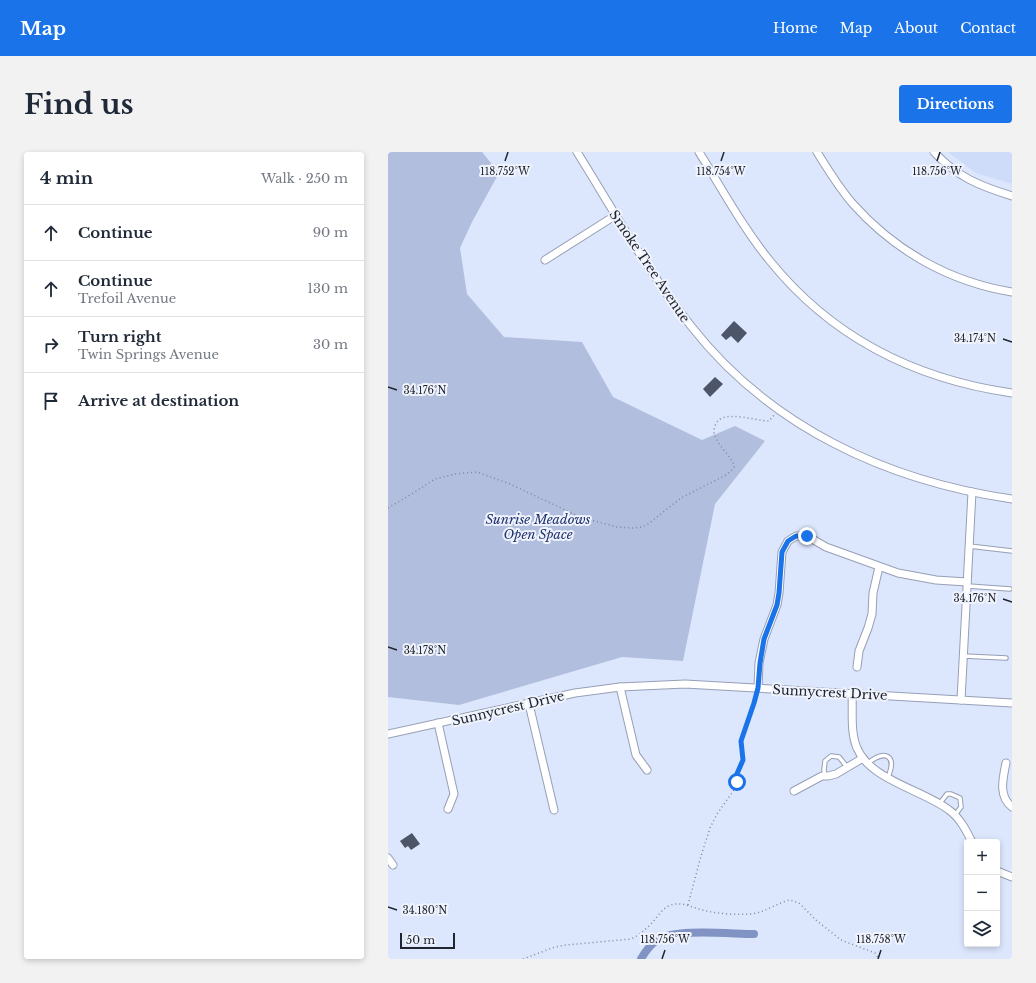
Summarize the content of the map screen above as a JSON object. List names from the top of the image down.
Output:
{
  "streets": {
    "street": ["Smoke Tree Avenue", "Sunnycrest Drive"]
  },
  "parks": ["Sunrise Meadows Open Space"],
  "scale_bar": "50 m",
  "page": {
    "header": "Map",
    "nav": [
      "Home",
      "Map",
      "About",
      "Contact"
    ],
    "buttons": "Directions",
    "title": "Find us",
    "heading": ["4 min", "Walk · 250 m"],
    "list": [
      ["Continue", "90 m"],
      ["Continue", "Trefoil Avenue", "130 m"],
      ["Turn right", "Twin Springs Avenue", "30 m"],
      "Arrive at destination"
    ],
    "map_buttons": ["+", "−"],
    "scale": "50 m"
  },
  "coordinates": [
    "118.752°W",
    "118.754°W",
    "118.756°W",
    "34.174°N",
    "34.176°N",
    "34.178°N",
    "34.180°N",
    "118.758°W"
  ]
}
